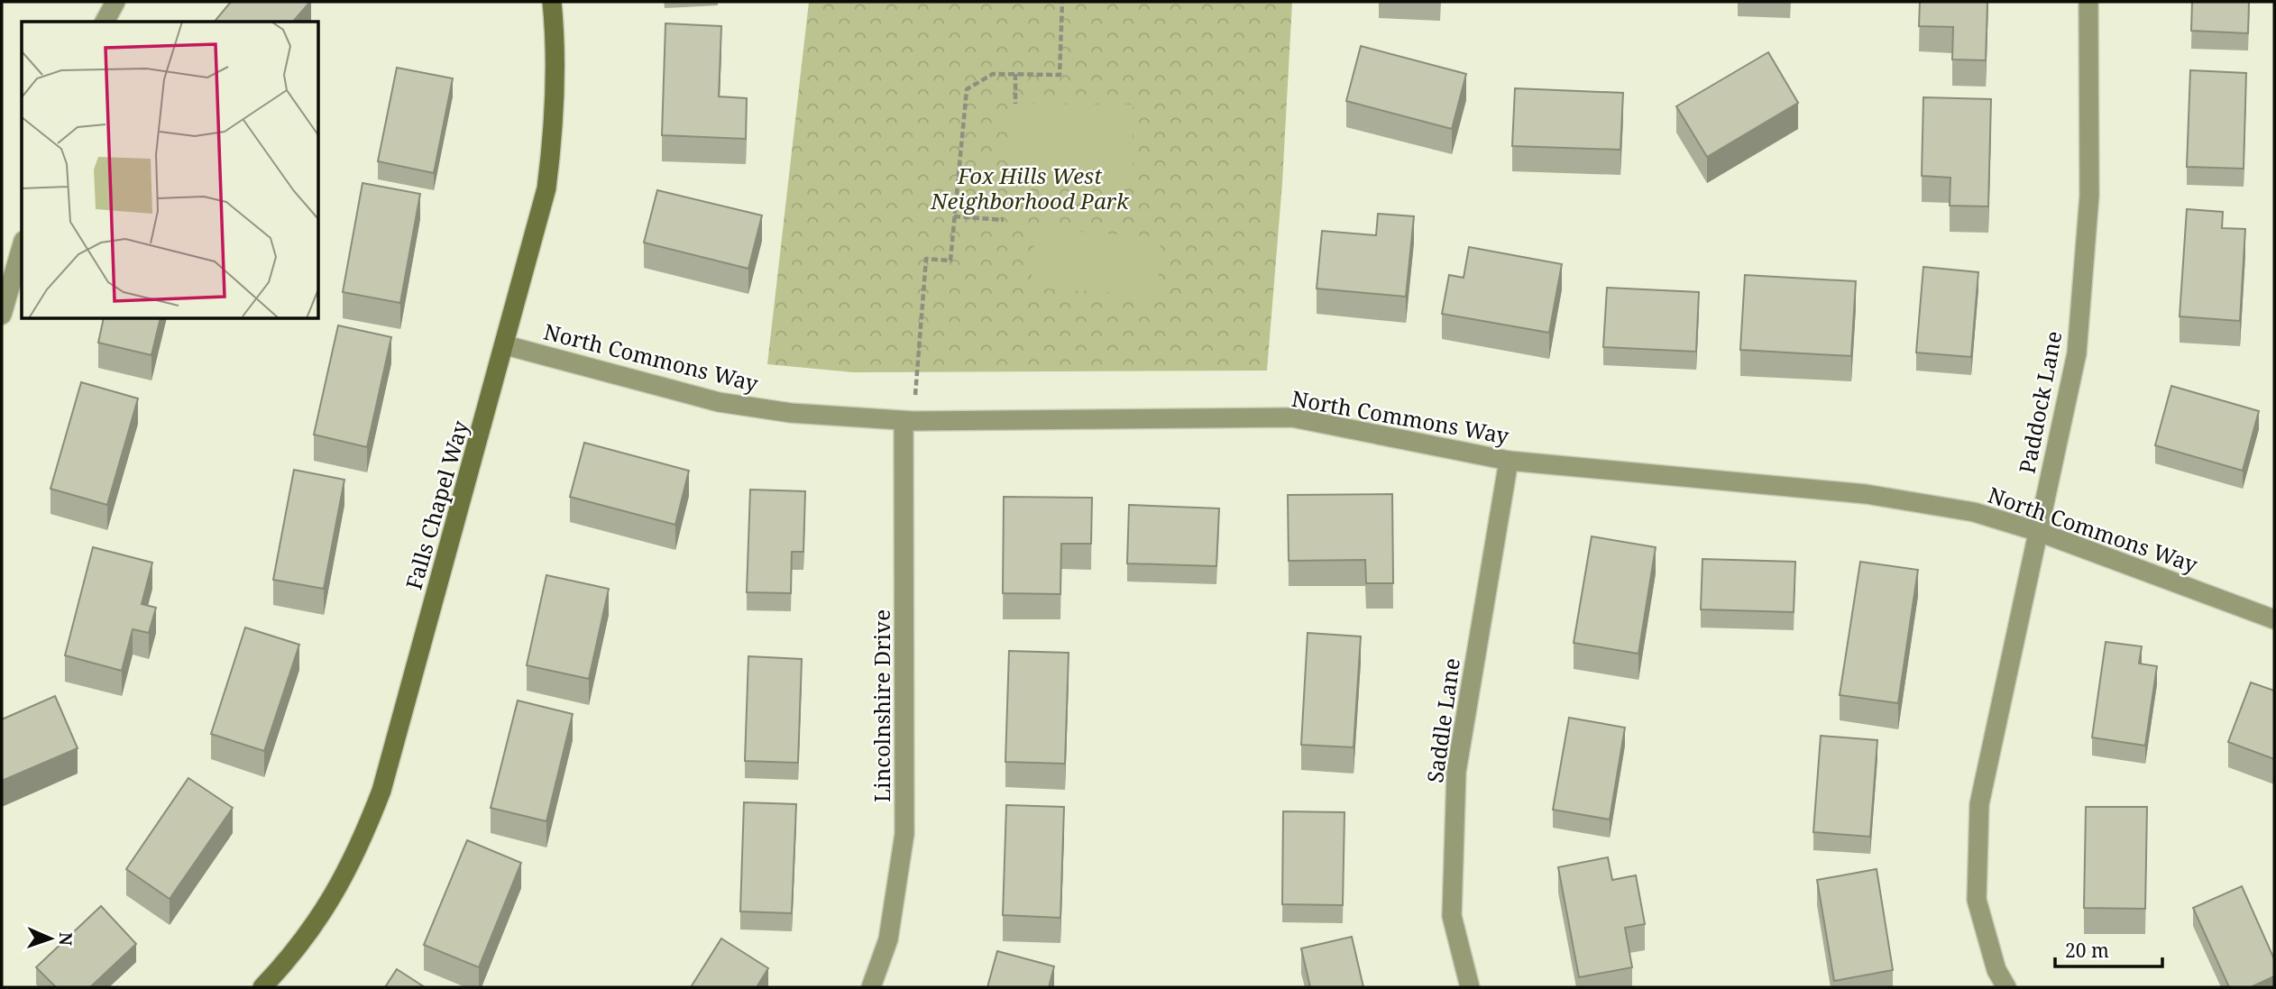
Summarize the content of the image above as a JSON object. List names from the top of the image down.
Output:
{
  "streets": {
    "street": [
      "North Commons Way",
      "Paddock Lane",
      "Falls Chapel Way",
      "Lincolnshire Drive",
      "Saddle Lane"
    ]
  },
  "crossings": [
    ["North Commons Way", "Paddock Lane"],
    ["North Commons Way", "Falls Chapel Way"],
    ["North Commons Way", "Lincolnshire Drive"],
    ["North Commons Way", "Saddle Lane"]
  ],
  "parks": ["Fox Hills West Neighborhood Park"],
  "scale_bar": "20 m",
  "north": "right"
}
